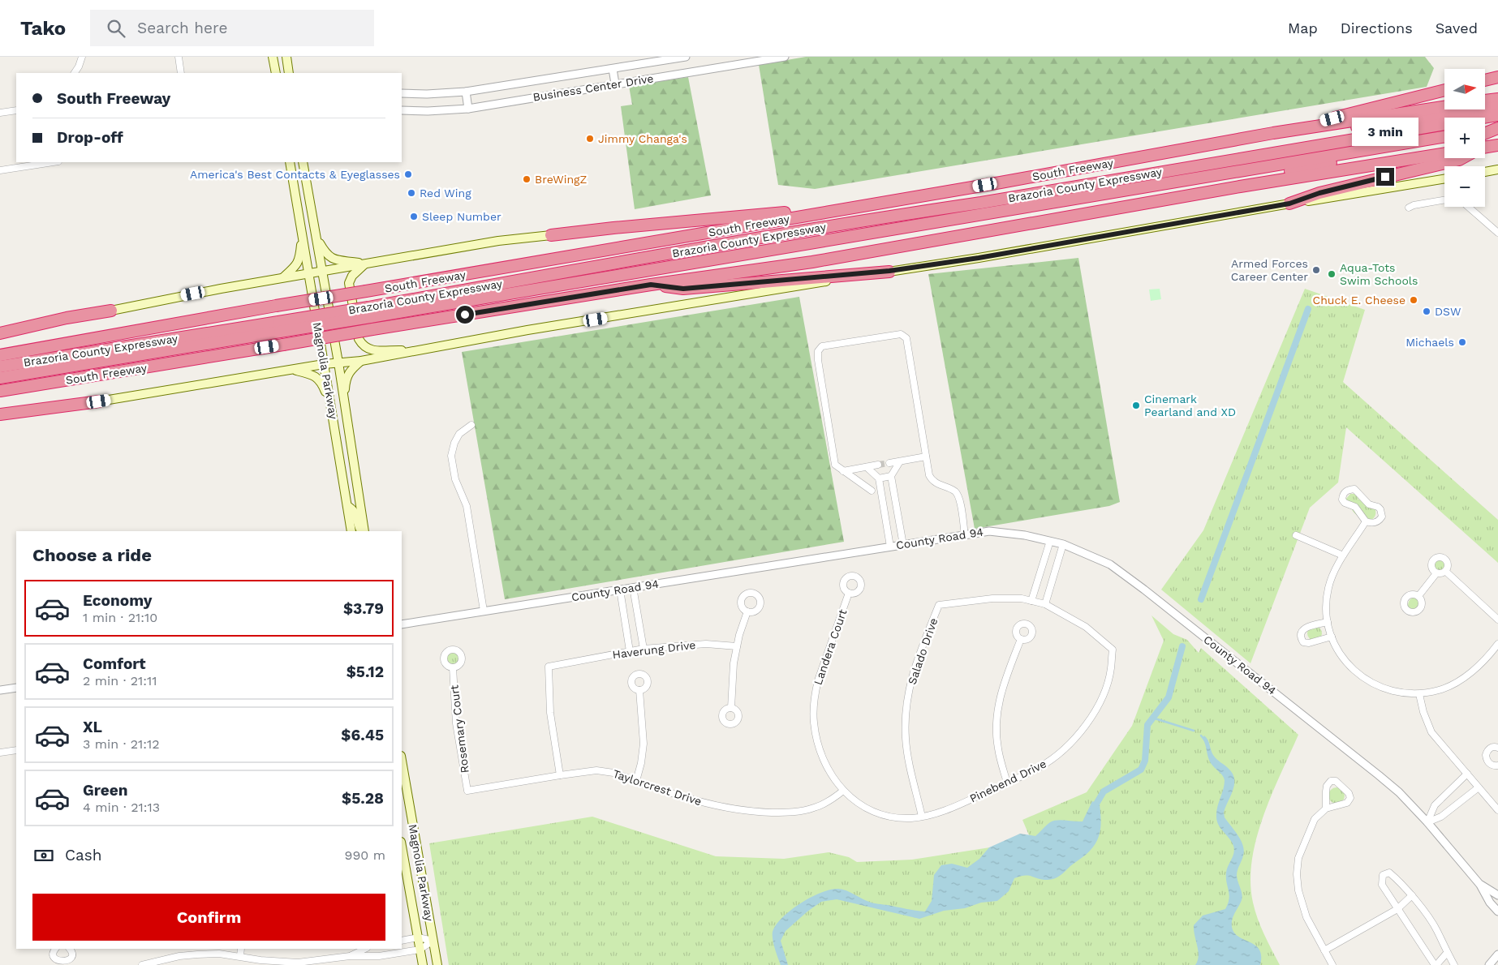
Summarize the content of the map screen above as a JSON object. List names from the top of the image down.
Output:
{
  "streets": {
    "highway": ["South Freeway", "Brazoria County Expressway"],
    "main road": ["Magnolia Parkway"],
    "street": [
      "Business Center Drive",
      "County Road 94",
      "Landera Court",
      "Haverung Drive",
      "Salado Drive",
      "Rosemary Court",
      "Pinebend Drive",
      "Taylorcrest Drive"
    ]
  },
  "crossings": [
    ["Landera Court", "Pinebend Drive"],
    ["Landera Court", "Taylorcrest Drive"],
    ["Haverung Drive", "Taylorcrest Drive"],
    ["Salado Drive", "Pinebend Drive"],
    ["Rosemary Court", "Taylorcrest Drive"],
    ["Pinebend Drive", "Taylorcrest Drive"]
  ],
  "places": [
    "Jimmy Changa's",
    "America's Best Contacts & Eyeglasses",
    "BreWingZ",
    "Red Wing",
    "Sleep Number",
    "Armed Forces Career Center",
    "Aqua-Tots Swim Schools",
    "Chuck E. Cheese",
    "DSW",
    "Michaels",
    "Cinemark Pearland and XD"
  ],
  "north": "right",
  "page": {
    "header": "Tako",
    "search": "Search here",
    "nav": ["Map", "Directions", "Saved"],
    "map_buttons": ["+", "−"],
    "banner": ["South Freeway", "Drop-off"],
    "bubble": "3 min",
    "heading": "Choose a ride",
    "list": [
      {
        "name": "Economy",
        "note": "1 min · 21:10",
        "value": "$3.79"
      },
      {
        "name": "Comfort",
        "note": "2 min · 21:11",
        "value": "$5.12"
      },
      {
        "name": "XL",
        "note": "3 min · 21:12",
        "value": "$6.45"
      },
      {
        "name": "Green",
        "note": "4 min · 21:13",
        "value": "$5.28"
      }
    ],
    "pay": ["Cash", "990 m"],
    "buttons": "Confirm"
  }
}
